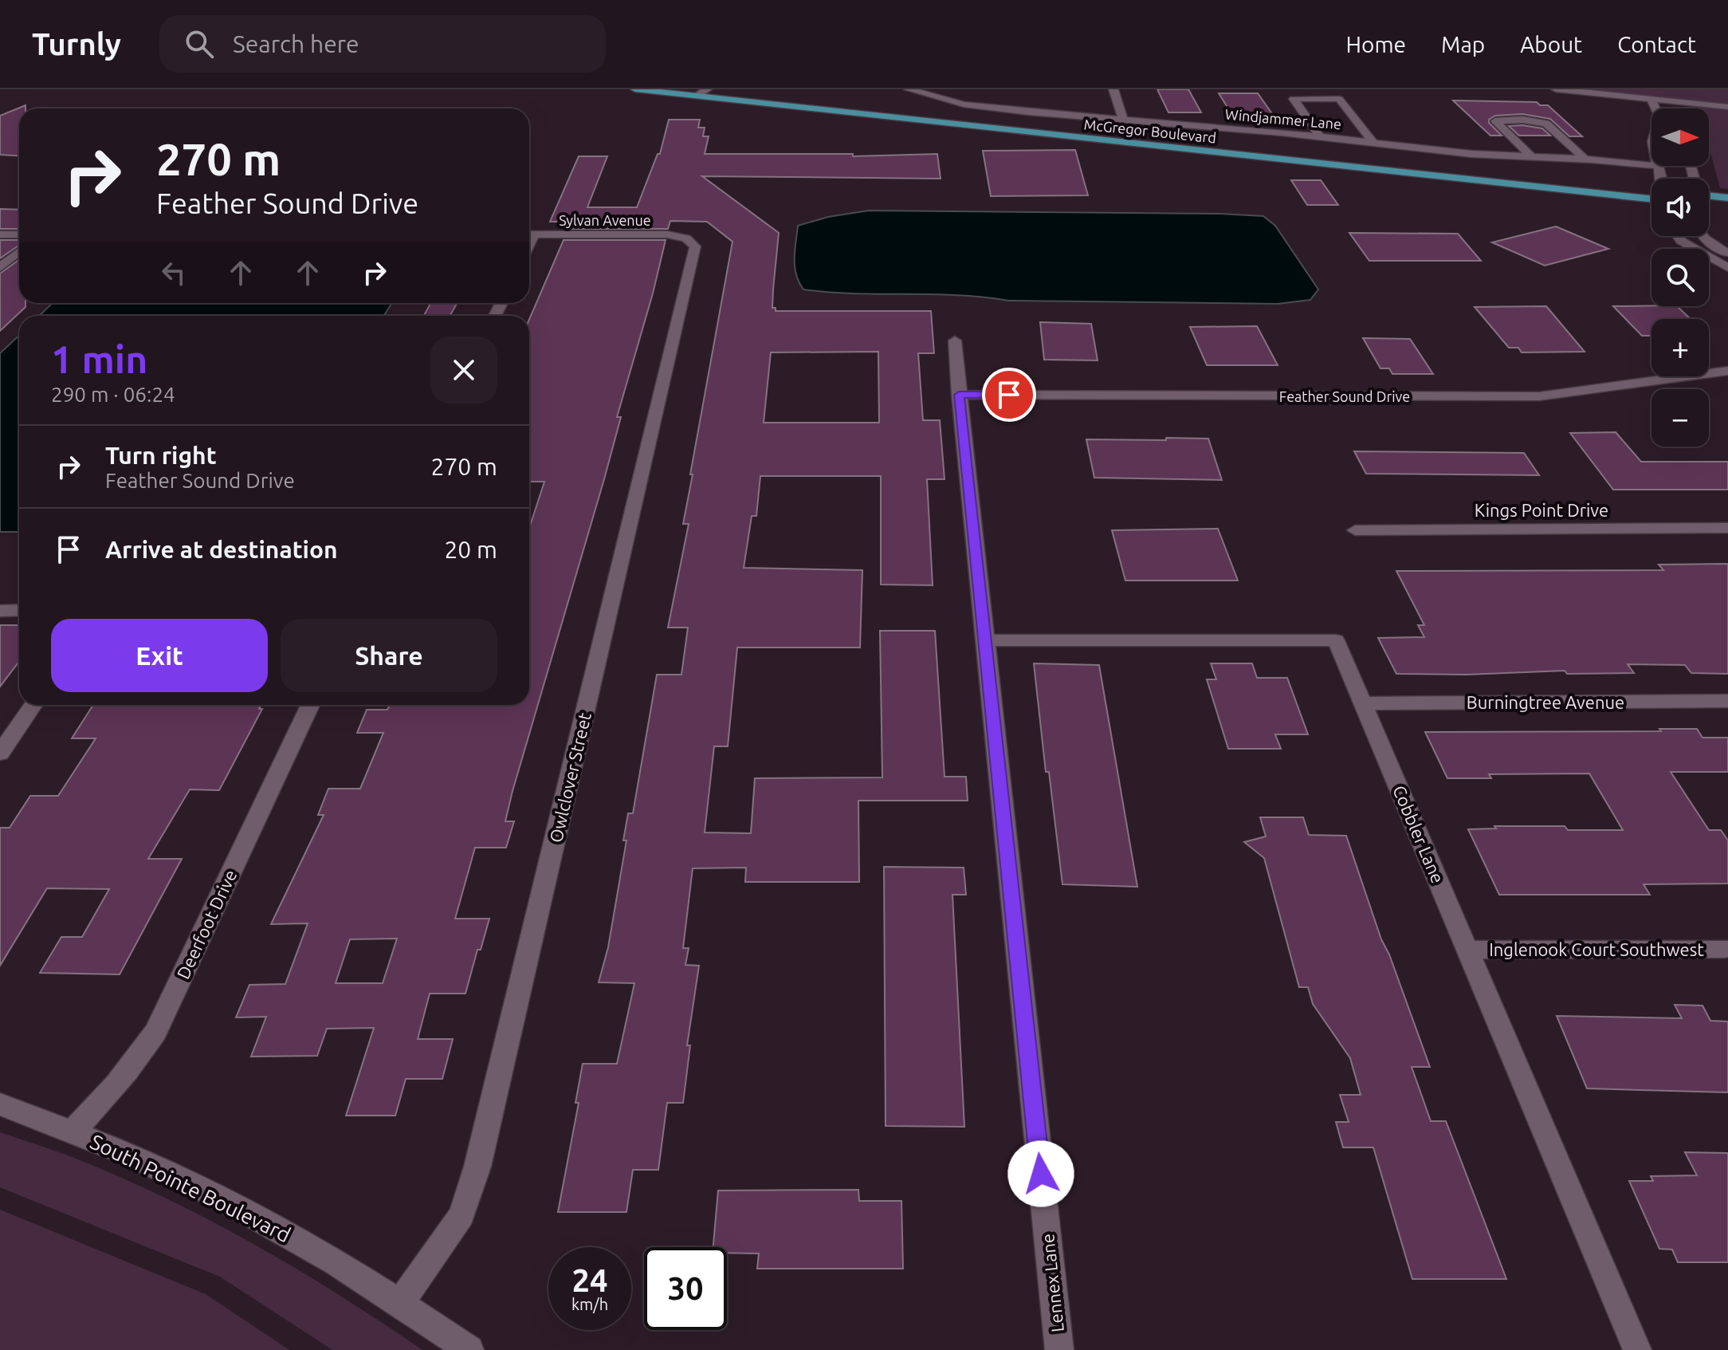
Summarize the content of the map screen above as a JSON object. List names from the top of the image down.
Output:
{
  "streets": {
    "main road": ["McGregor Boulevard"],
    "street": [
      "Windjammer Lane",
      "Sylvan Avenue",
      "Feather Sound Drive",
      "Kings Point Drive",
      "Burningtree Avenue",
      "Owlclover Street",
      "Cobbler Lane",
      "Deerfoot Drive",
      "Inglenook Court Southwest",
      "South Pointe Boulevard",
      "Lennex Lane"
    ]
  },
  "crossings": [
    ["Sylvan Avenue", "Owlclover Street"],
    ["Feather Sound Drive", "Lennex Lane"],
    ["Burningtree Avenue", "Cobbler Lane"],
    ["Owlclover Street", "South Pointe Boulevard"],
    ["Cobbler Lane", "Inglenook Court Southwest"],
    ["Cobbler Lane", "Lennex Lane"],
    ["Deerfoot Drive", "South Pointe Boulevard"]
  ],
  "north": "right",
  "page": {
    "header": "Turnly",
    "search": "Search here",
    "nav": [
      "Home",
      "Map",
      "About",
      "Contact"
    ],
    "map_buttons": ["+", "−"],
    "turn": ["270 m", "Feather Sound Drive"],
    "heading": ["1 min", "290 m · 06:24"],
    "list": [
      {
        "name": "Turn right",
        "note": "Feather Sound Drive",
        "value": "270 m"
      },
      {
        "name": "Arrive at destination",
        "value": "20 m"
      }
    ],
    "buttons": ["Exit", "Share"],
    "speed": "24 km/h",
    "limit": "30"
  }
}
